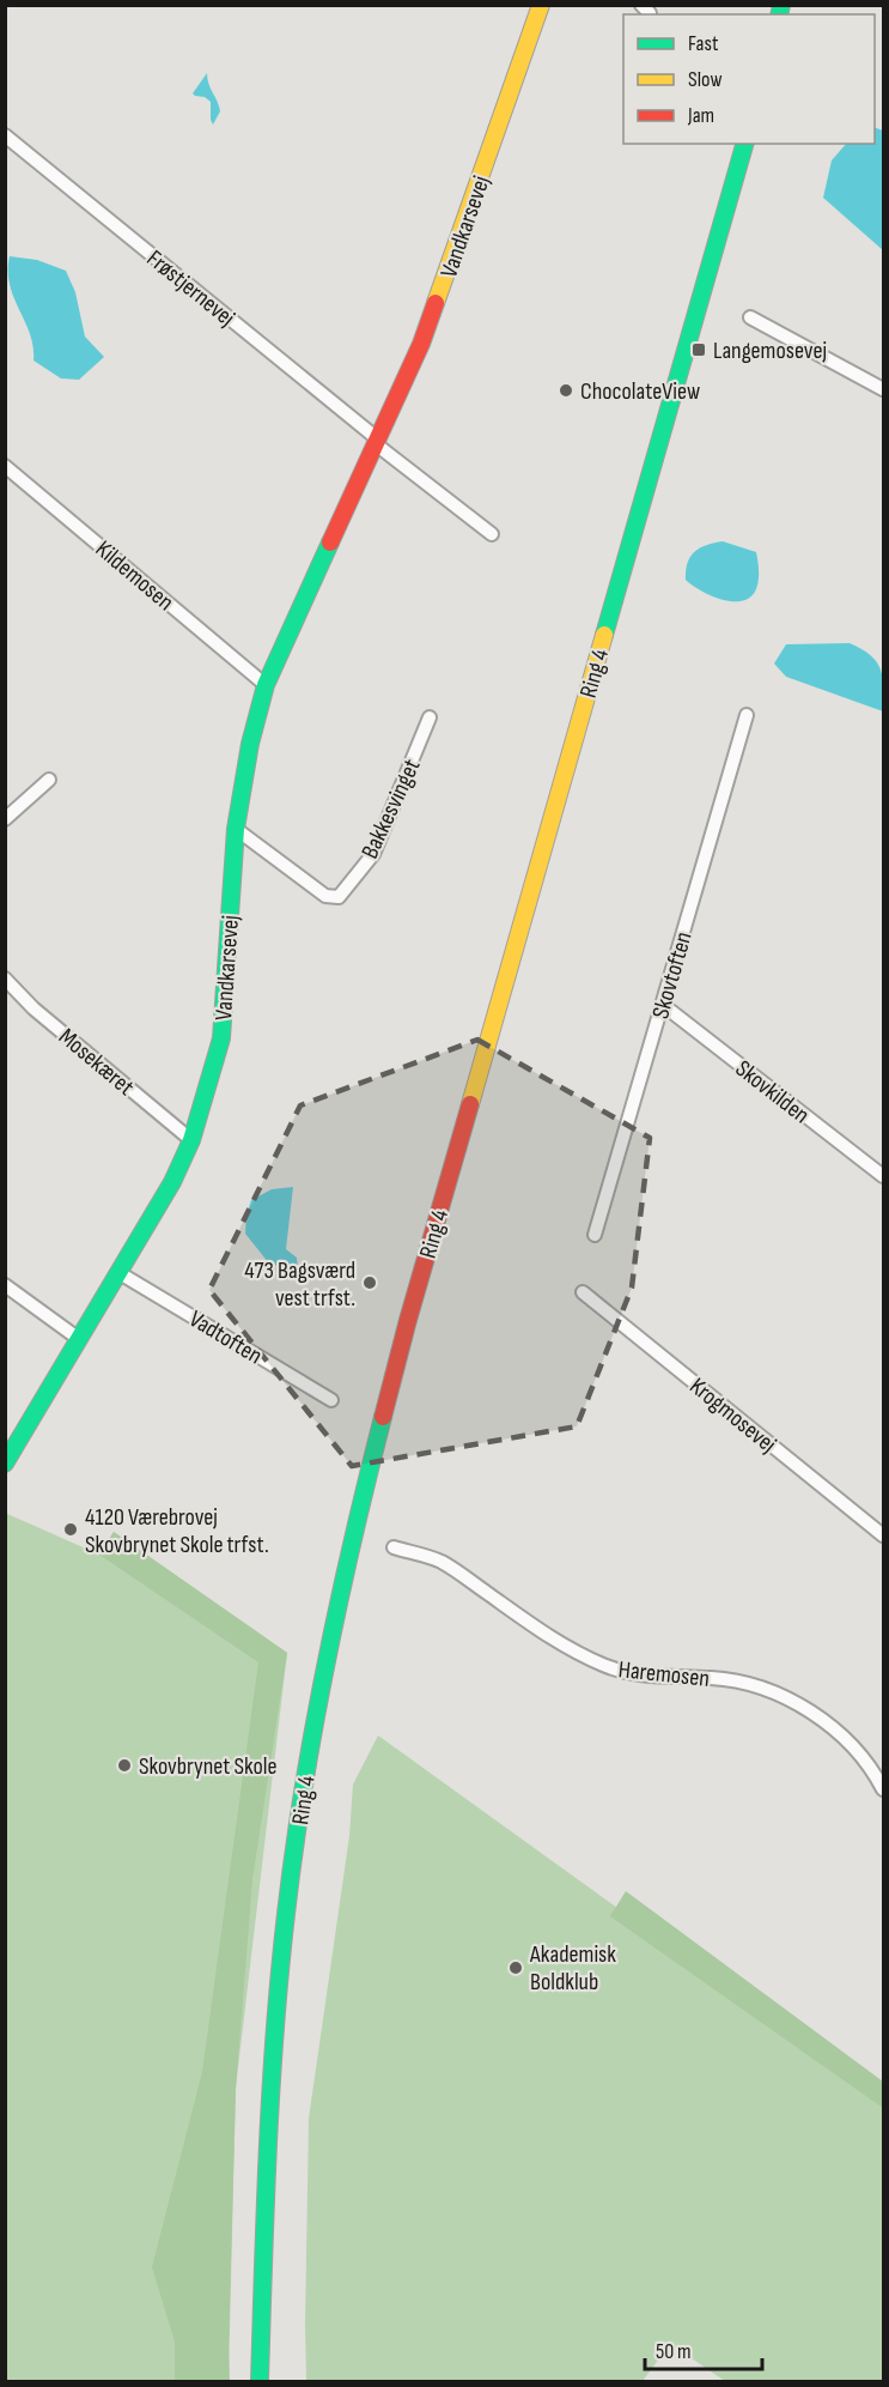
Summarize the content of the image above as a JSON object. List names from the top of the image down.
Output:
{
  "streets": {
    "main road": ["Vandkarsevej", "Ring 4"],
    "street": [
      "Frøstjernevej",
      "Kildemosen",
      "Bakkesvinget",
      "Skovtoften",
      "Mosekæret",
      "Skovkilden",
      "Vadtoften",
      "Krogmosevej",
      "Haremosen"
    ]
  },
  "crossings": [
    ["Vandkarsevej", "Frøstjernevej"],
    ["Vandkarsevej", "Kildemosen"],
    ["Vandkarsevej", "Bakkesvinget"],
    ["Vandkarsevej", "Mosekæret"],
    ["Vandkarsevej", "Vadtoften"],
    ["Skovtoften", "Skovkilden"]
  ],
  "places": {
    "transit": ["Langemosevej"],
    "other": [
      "ChocolateView",
      "473 Bagsværd vest trfst.",
      "4120 Værebrovej Skovbrynet Skole trfst.",
      "Skovbrynet Skole",
      "Akademisk Boldklub"
    ]
  },
  "legend": ["Fast", "Slow", "Jam"],
  "scale_bar": "50 m"
}
